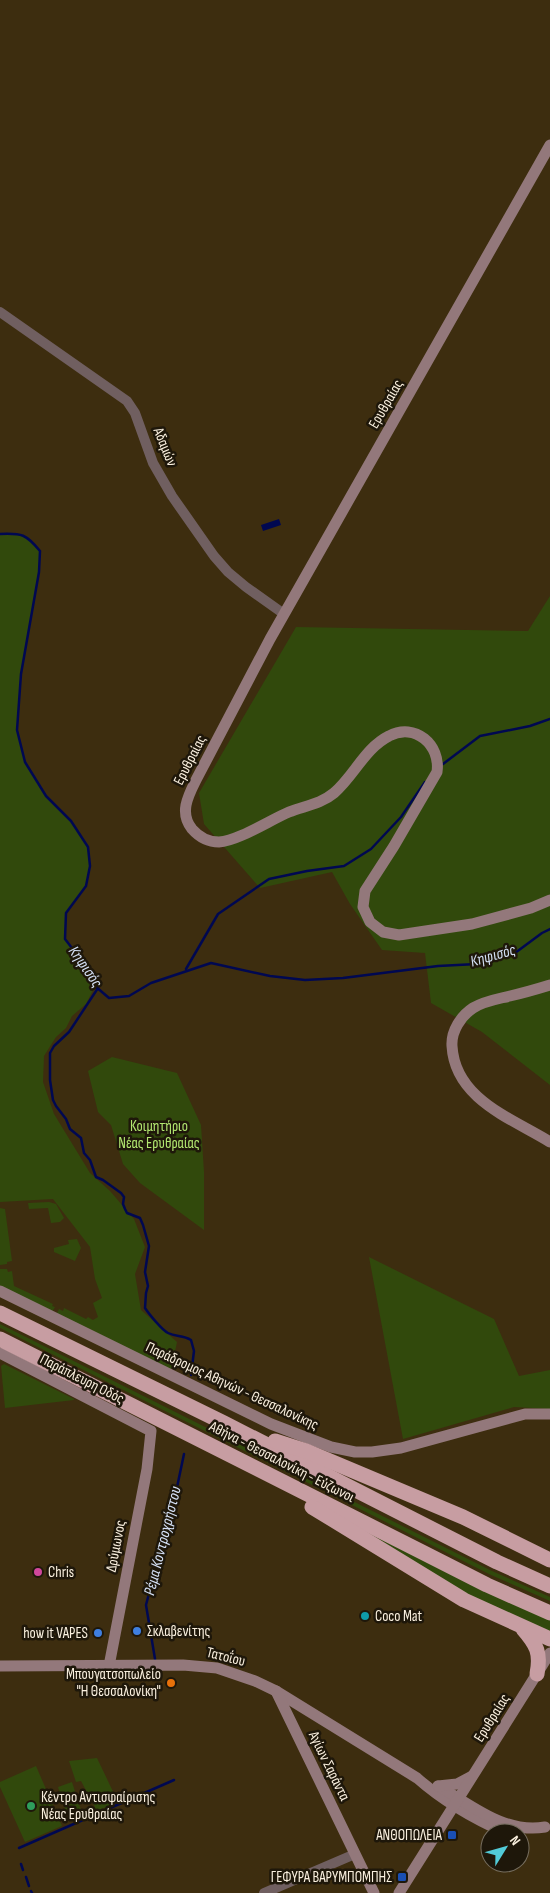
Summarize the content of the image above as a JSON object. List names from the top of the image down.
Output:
{
  "streets": {
    "highway": ["Αθήνα - Θεσσαλονίκη - Εύζωνοι"],
    "main road": [
      "Ερυθραίας",
      "Παράπλευρη Οδός",
      "Παράδρομος Αθηνών - Θεσσαλονίκης",
      "Δρύμωνος",
      "Τατοΐου",
      "Αγίων Σαράντα"
    ],
    "street": ["Αδαμών"]
  },
  "crossings": [
    ["Ερυθραίας", "Αδαμών"],
    ["Ερυθραίας", "Τατοΐου"],
    ["Παράπλευρη Οδός", "Δρύμωνος"],
    ["Δρύμωνος", "Τατοΐου"],
    ["Τατοΐου", "Αγίων Σαράντα"]
  ],
  "water": ["Κηφισός", "Ρέμα Κοντροχρήστου"],
  "parks": ["Κοιμητήριο Νέας Ερυθραίας"],
  "places": {
    "other": [
      "Chris",
      "Coco Mat",
      "Σκλαβενίτης",
      "how it VAPES",
      "Μπουγατσοπωλείο \"Η Θεσσαλονίκη\"",
      "Κέντρο Αντισφαίρισης Νέας Ερυθραίας"
    ],
    "transit": ["ΑΝΘΟΠΩΛΕΙΑ", "ΓΕΦΥΡΑ ΒΑΡΥΜΠΟΜΠΗΣ"]
  },
  "north": "top right"
}
